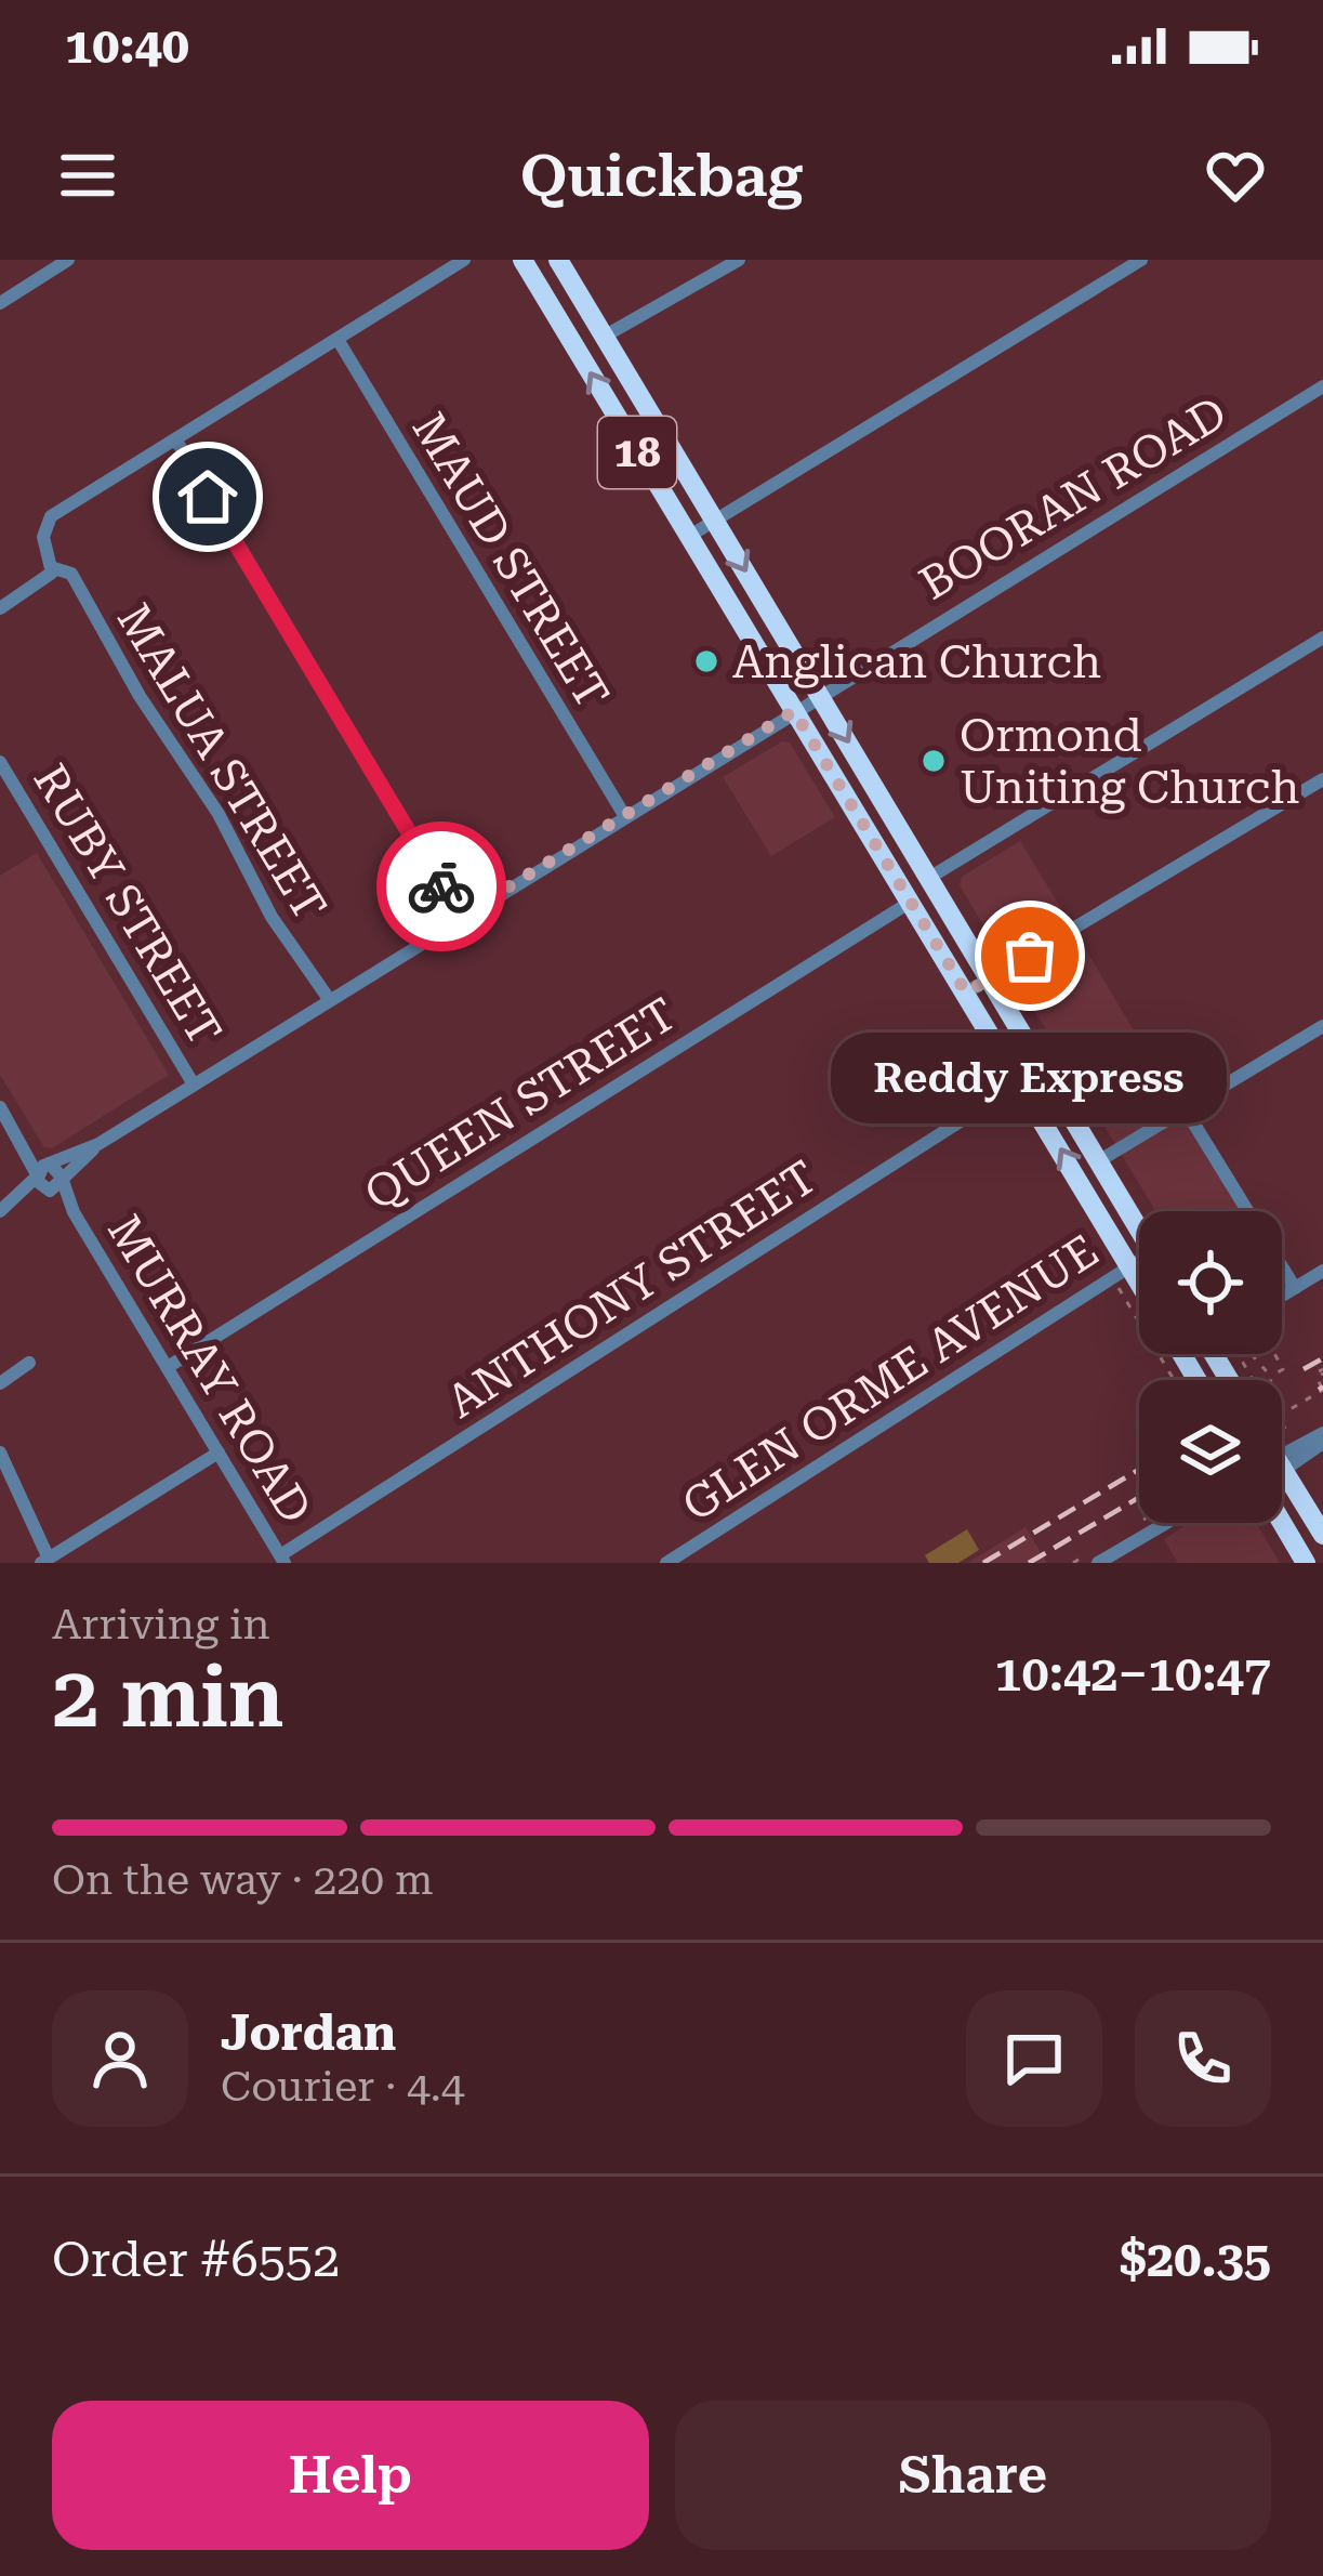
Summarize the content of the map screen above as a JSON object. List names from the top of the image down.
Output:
{
  "streets": {
    "highway": ["18"],
    "street": [
      "BOORAN ROAD",
      "MAUD STREET",
      "MALUA STREET",
      "RUBY STREET",
      "QUEEN STREET",
      "ANTHONY STREET",
      "MURRAY ROAD",
      "GLEN ORME AVENUE"
    ]
  },
  "crossings": [
    ["18", "BOORAN ROAD"],
    ["18", "QUEEN STREET"],
    ["18", "ANTHONY STREET"],
    ["18", "GLEN ORME AVENUE"],
    ["BOORAN ROAD", "MAUD STREET"],
    ["BOORAN ROAD", "MALUA STREET"],
    ["BOORAN ROAD", "RUBY STREET"],
    ["BOORAN ROAD", "MURRAY ROAD"],
    ["QUEEN STREET", "MURRAY ROAD"],
    ["ANTHONY STREET", "MURRAY ROAD"]
  ],
  "places": ["Anglican Church", "Ormond Uniting Church", "Reddy Express"],
  "page": {
    "status": "10:40",
    "header": "Quickbag",
    "bubble": "Reddy Express",
    "heading": ["2 min", "Arriving in", "10:42–10:47"],
    "panel": [
      "Jordan",
      "Courier · 4.4",
      "Order #6552",
      "$20.35"
    ],
    "bar": "On the way · 220 m",
    "buttons": ["Help", "Share"]
  }
}
